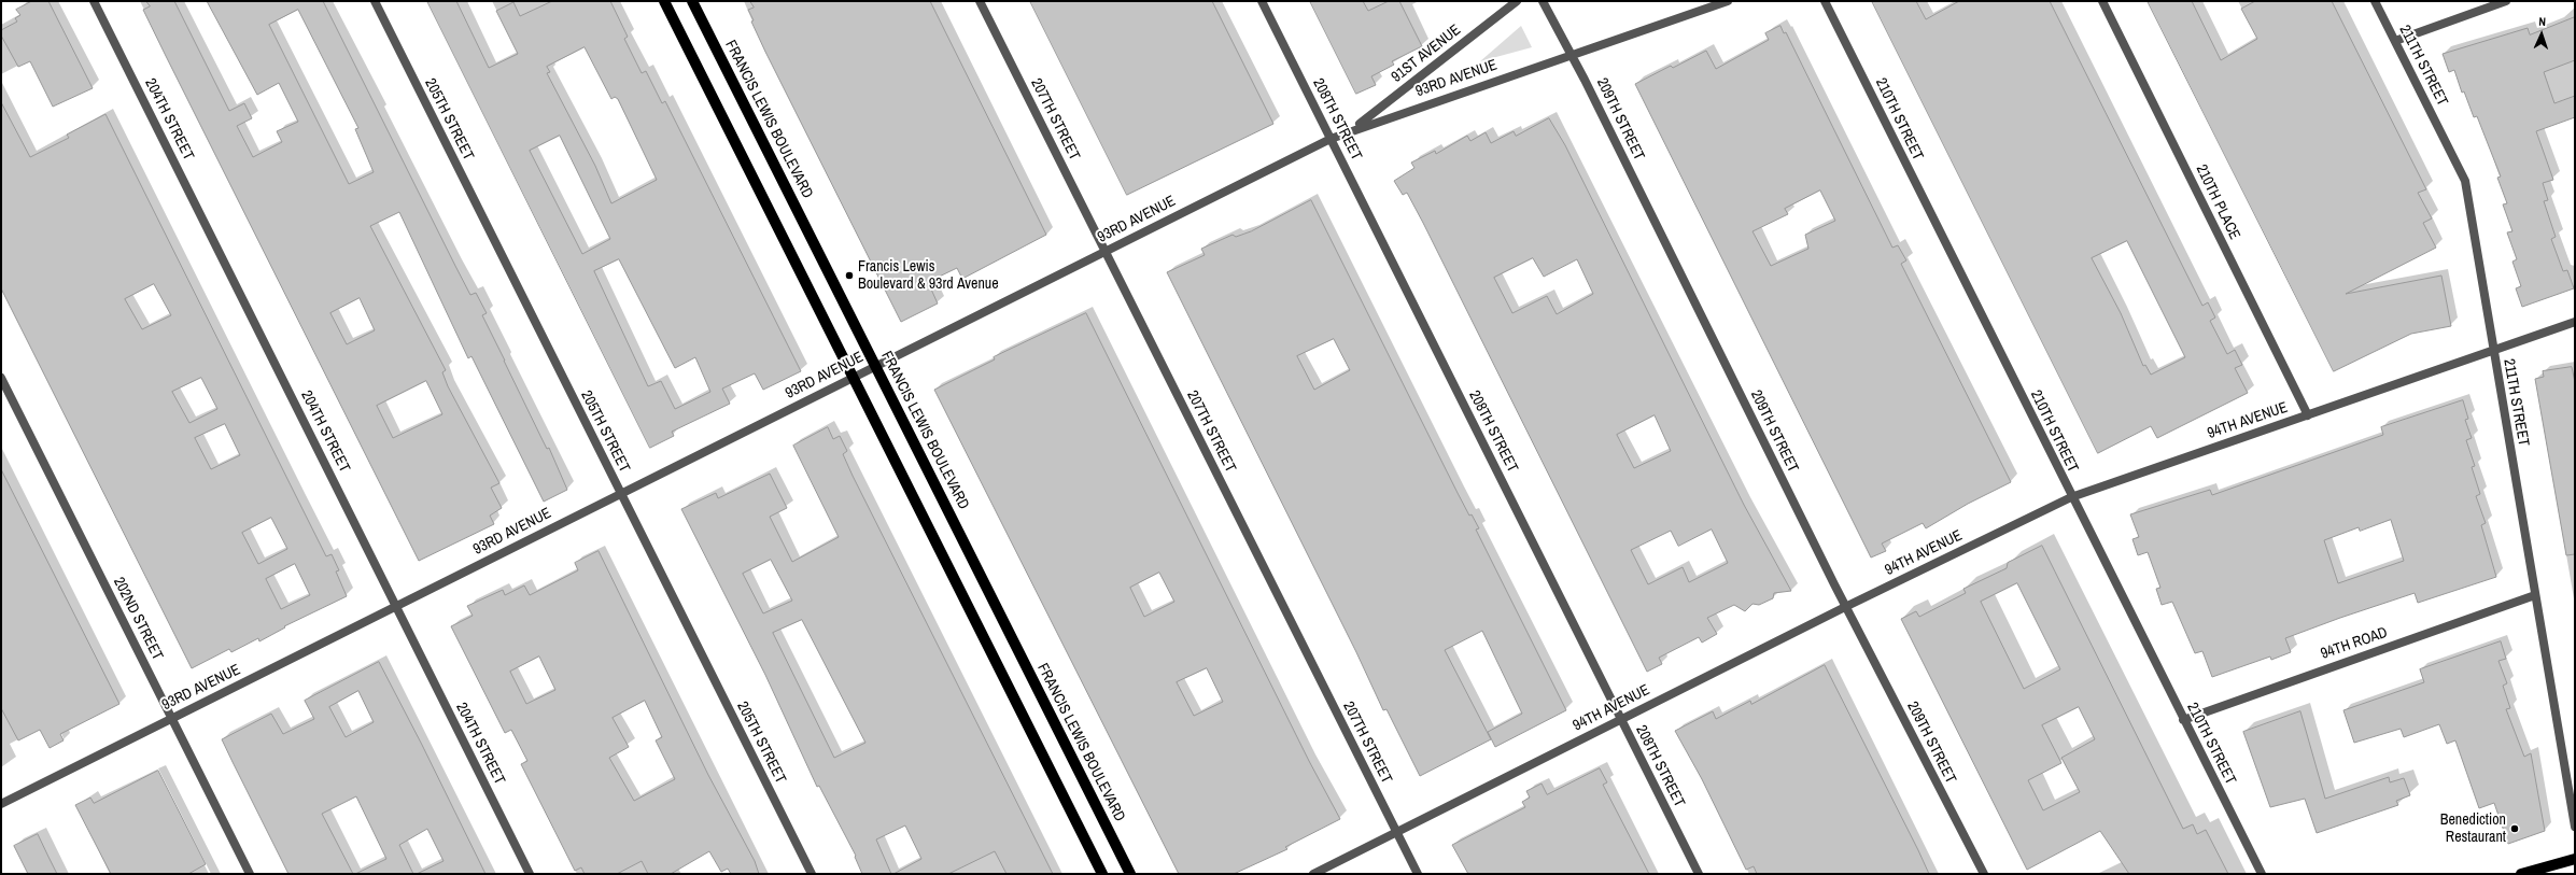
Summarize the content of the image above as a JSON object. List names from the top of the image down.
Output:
{
  "streets": {
    "main road": ["FRANCIS LEWIS BOULEVARD"],
    "street": [
      "91ST AVENUE",
      "211TH STREET",
      "93RD AVENUE",
      "204TH STREET",
      "205TH STREET",
      "207TH STREET",
      "208TH STREET",
      "209TH STREET",
      "210TH STREET",
      "210TH PLACE",
      "94TH AVENUE",
      "202ND STREET",
      "94TH ROAD"
    ]
  },
  "crossings": [
    ["91ST AVENUE", "93RD AVENUE"],
    ["211TH STREET", "94TH AVENUE"],
    ["211TH STREET", "94TH ROAD"],
    ["93RD AVENUE", "204TH STREET"],
    ["93RD AVENUE", "205TH STREET"],
    ["93RD AVENUE", "FRANCIS LEWIS BOULEVARD"],
    ["93RD AVENUE", "207TH STREET"],
    ["93RD AVENUE", "208TH STREET"],
    ["93RD AVENUE", "209TH STREET"],
    ["93RD AVENUE", "202ND STREET"],
    ["207TH STREET", "94TH AVENUE"],
    ["208TH STREET", "94TH AVENUE"],
    ["209TH STREET", "94TH AVENUE"],
    ["210TH STREET", "94TH AVENUE"],
    ["210TH STREET", "94TH ROAD"],
    ["210TH PLACE", "94TH AVENUE"]
  ],
  "places": ["Francis Lewis Boulevard & 93rd Avenue", "Benediction Restaurant"],
  "north": "top"
}
